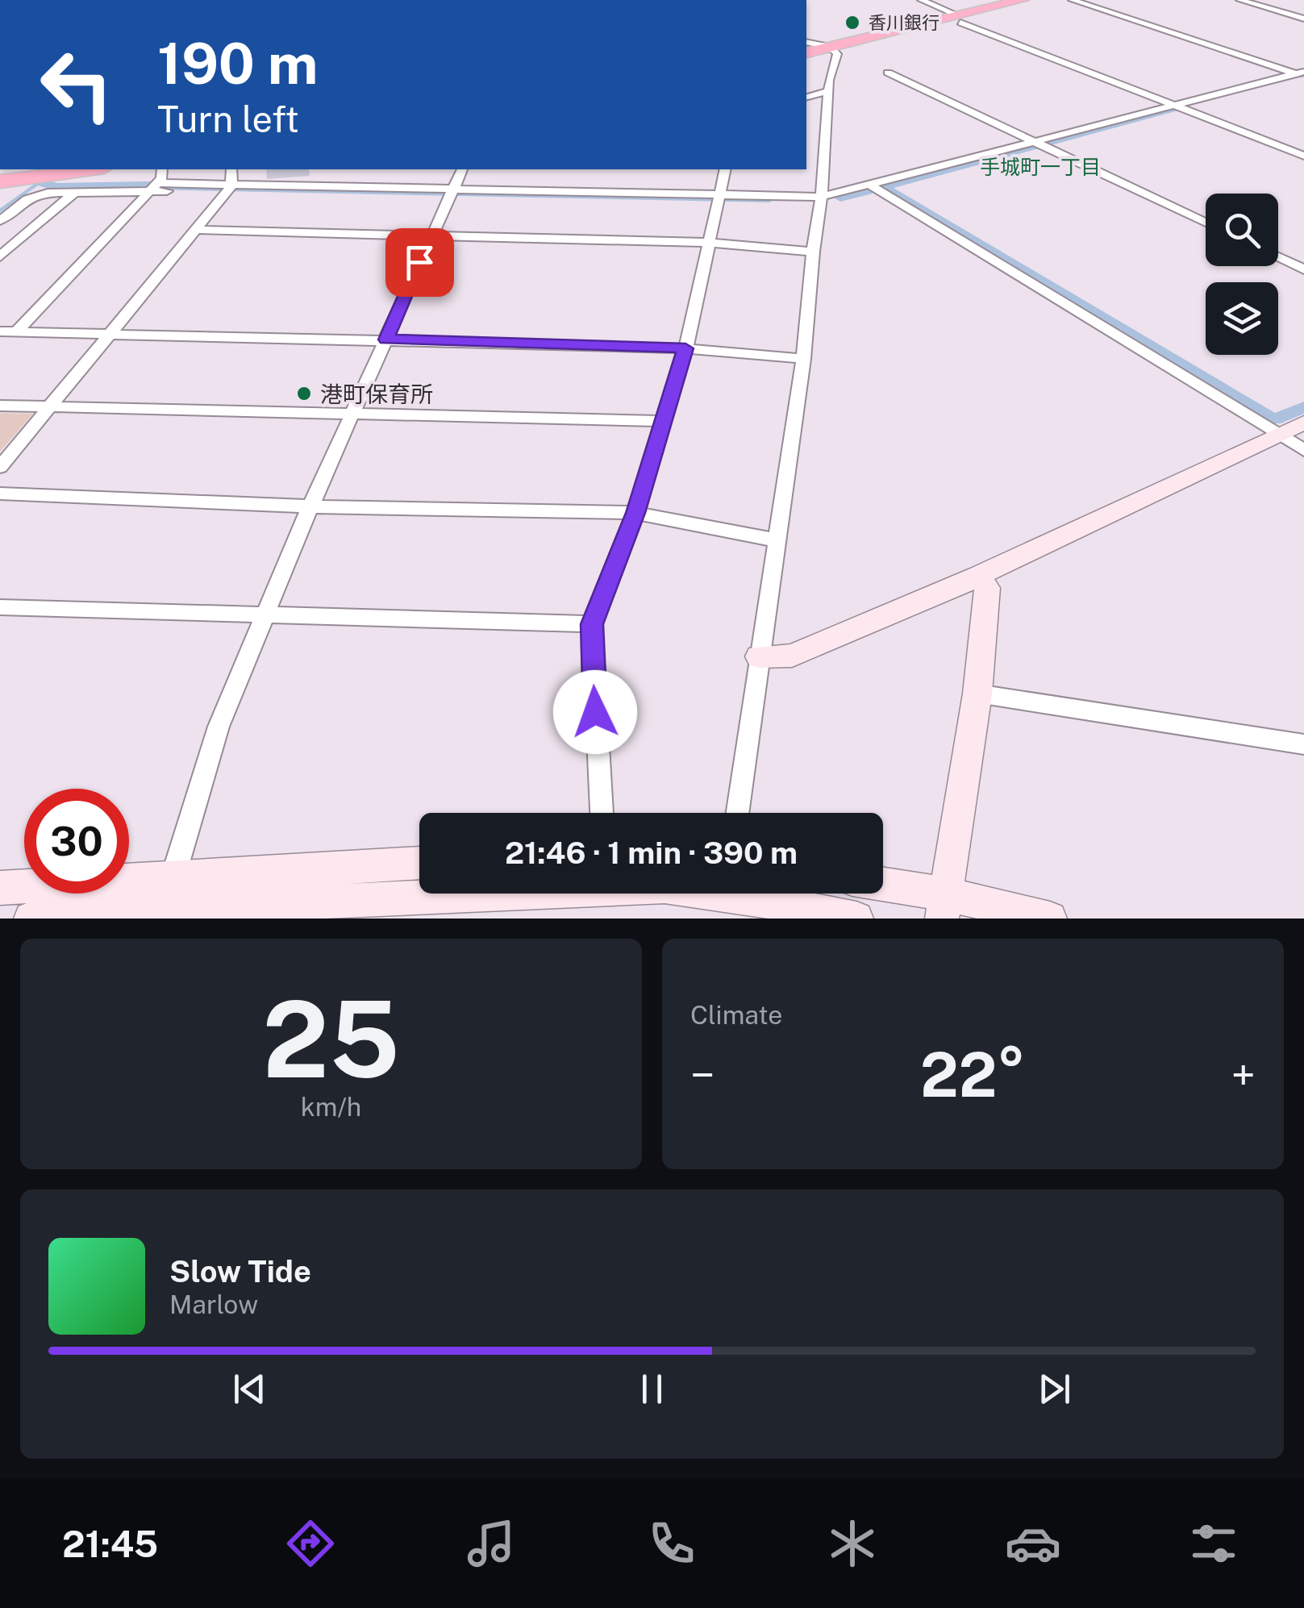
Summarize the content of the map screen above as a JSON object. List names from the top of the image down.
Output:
{
  "districts": ["手城町一丁目"],
  "places": ["香川銀行", "港町保育所"],
  "page": {
    "turn": ["190 m", "Turn left"],
    "limit": "30",
    "trip": "21:46 · 1 min · 390 m",
    "tile": [
      ["25", "km/h"],
      "Climate"
    ],
    "heat": ["−", "22°", "+"],
    "song": ["Slow Tide", "Marlow"],
    "tabs": "21:45"
  }
}
